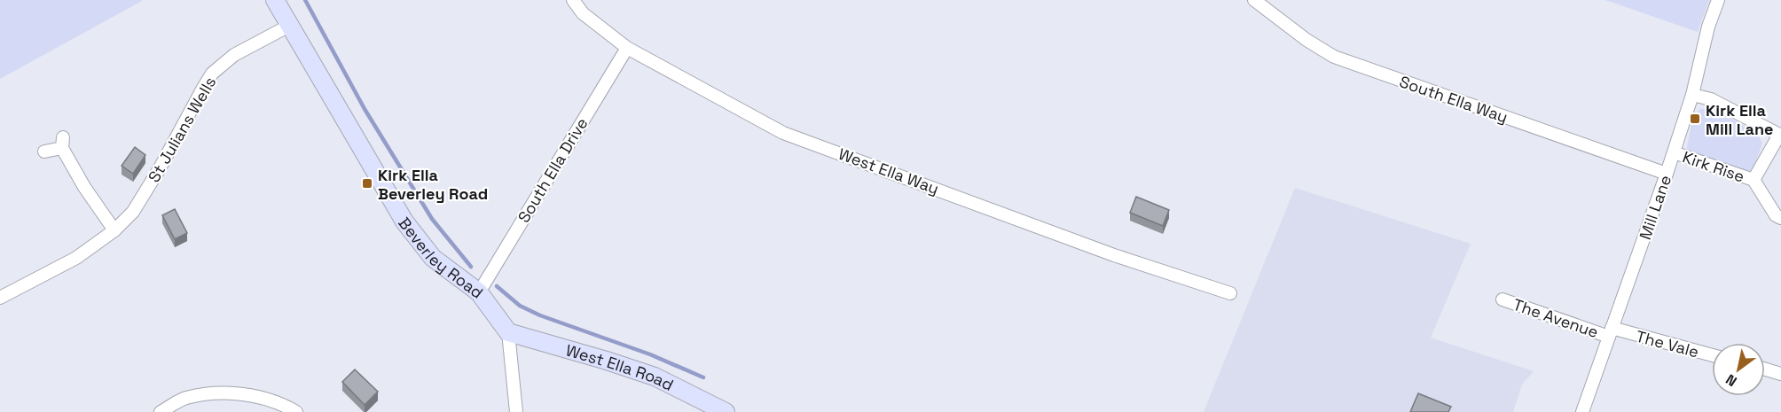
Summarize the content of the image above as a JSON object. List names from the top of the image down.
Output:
{
  "streets": {
    "street": [
      "South Ella Way",
      "St Julians Wells",
      "Kirk Rise",
      "South Ella Drive",
      "West Ella Way",
      "Mill Lane",
      "Beverley Road",
      "The Avenue",
      "The Vale",
      "West Ella Road"
    ]
  },
  "crossings": [
    ["South Ella Way", "Mill Lane"],
    ["St Julians Wells", "Beverley Road"],
    ["Kirk Rise", "Mill Lane"],
    ["South Ella Drive", "West Ella Way"],
    ["South Ella Drive", "Beverley Road"],
    ["Mill Lane", "The Avenue"],
    ["Mill Lane", "The Vale"],
    ["Beverley Road", "West Ella Road"],
    ["The Avenue", "The Vale"]
  ],
  "places": {
    "transit": ["Kirk Ella Mill Lane", "Kirk Ella Beverley Road"]
  },
  "north": "bottom left"
}
